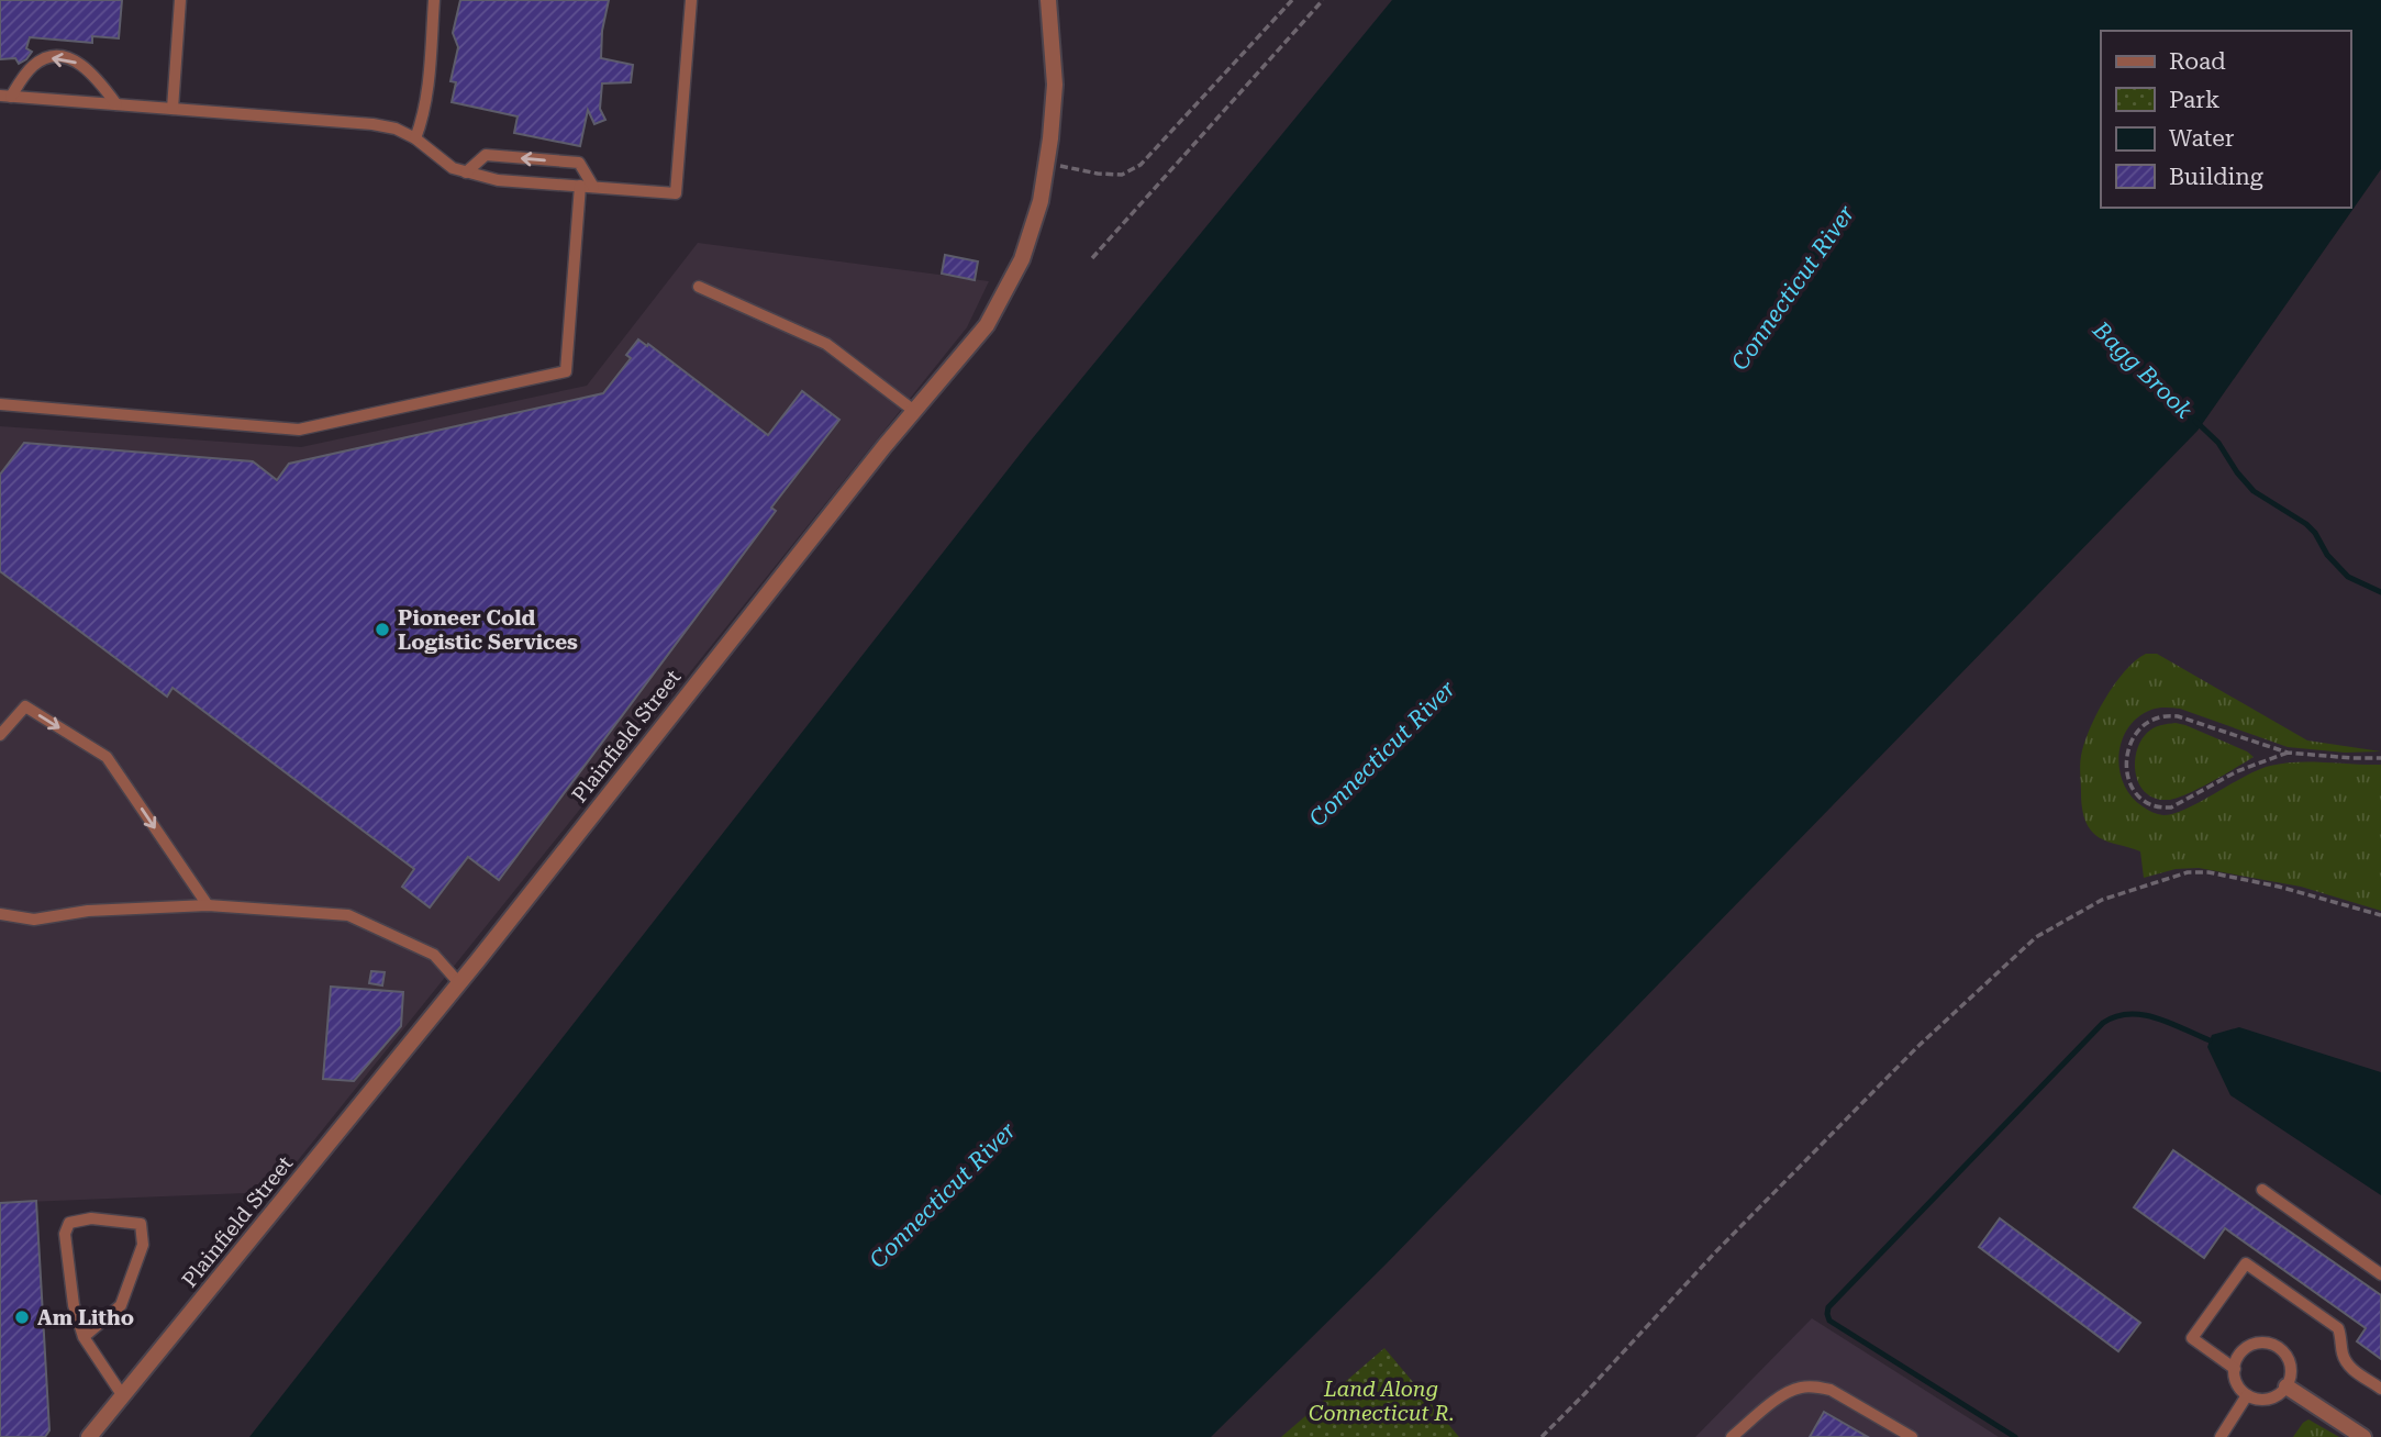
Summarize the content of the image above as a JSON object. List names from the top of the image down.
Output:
{
  "streets": {
    "street": ["Plainfield Street"]
  },
  "water": ["Connecticut River", "Bagg Brook"],
  "parks": ["Land Along Connecticut R."],
  "places": ["Pioneer Cold Logistic Services", "Am Litho"],
  "legend": [
    "Road",
    "Park",
    "Water",
    "Building"
  ]
}
